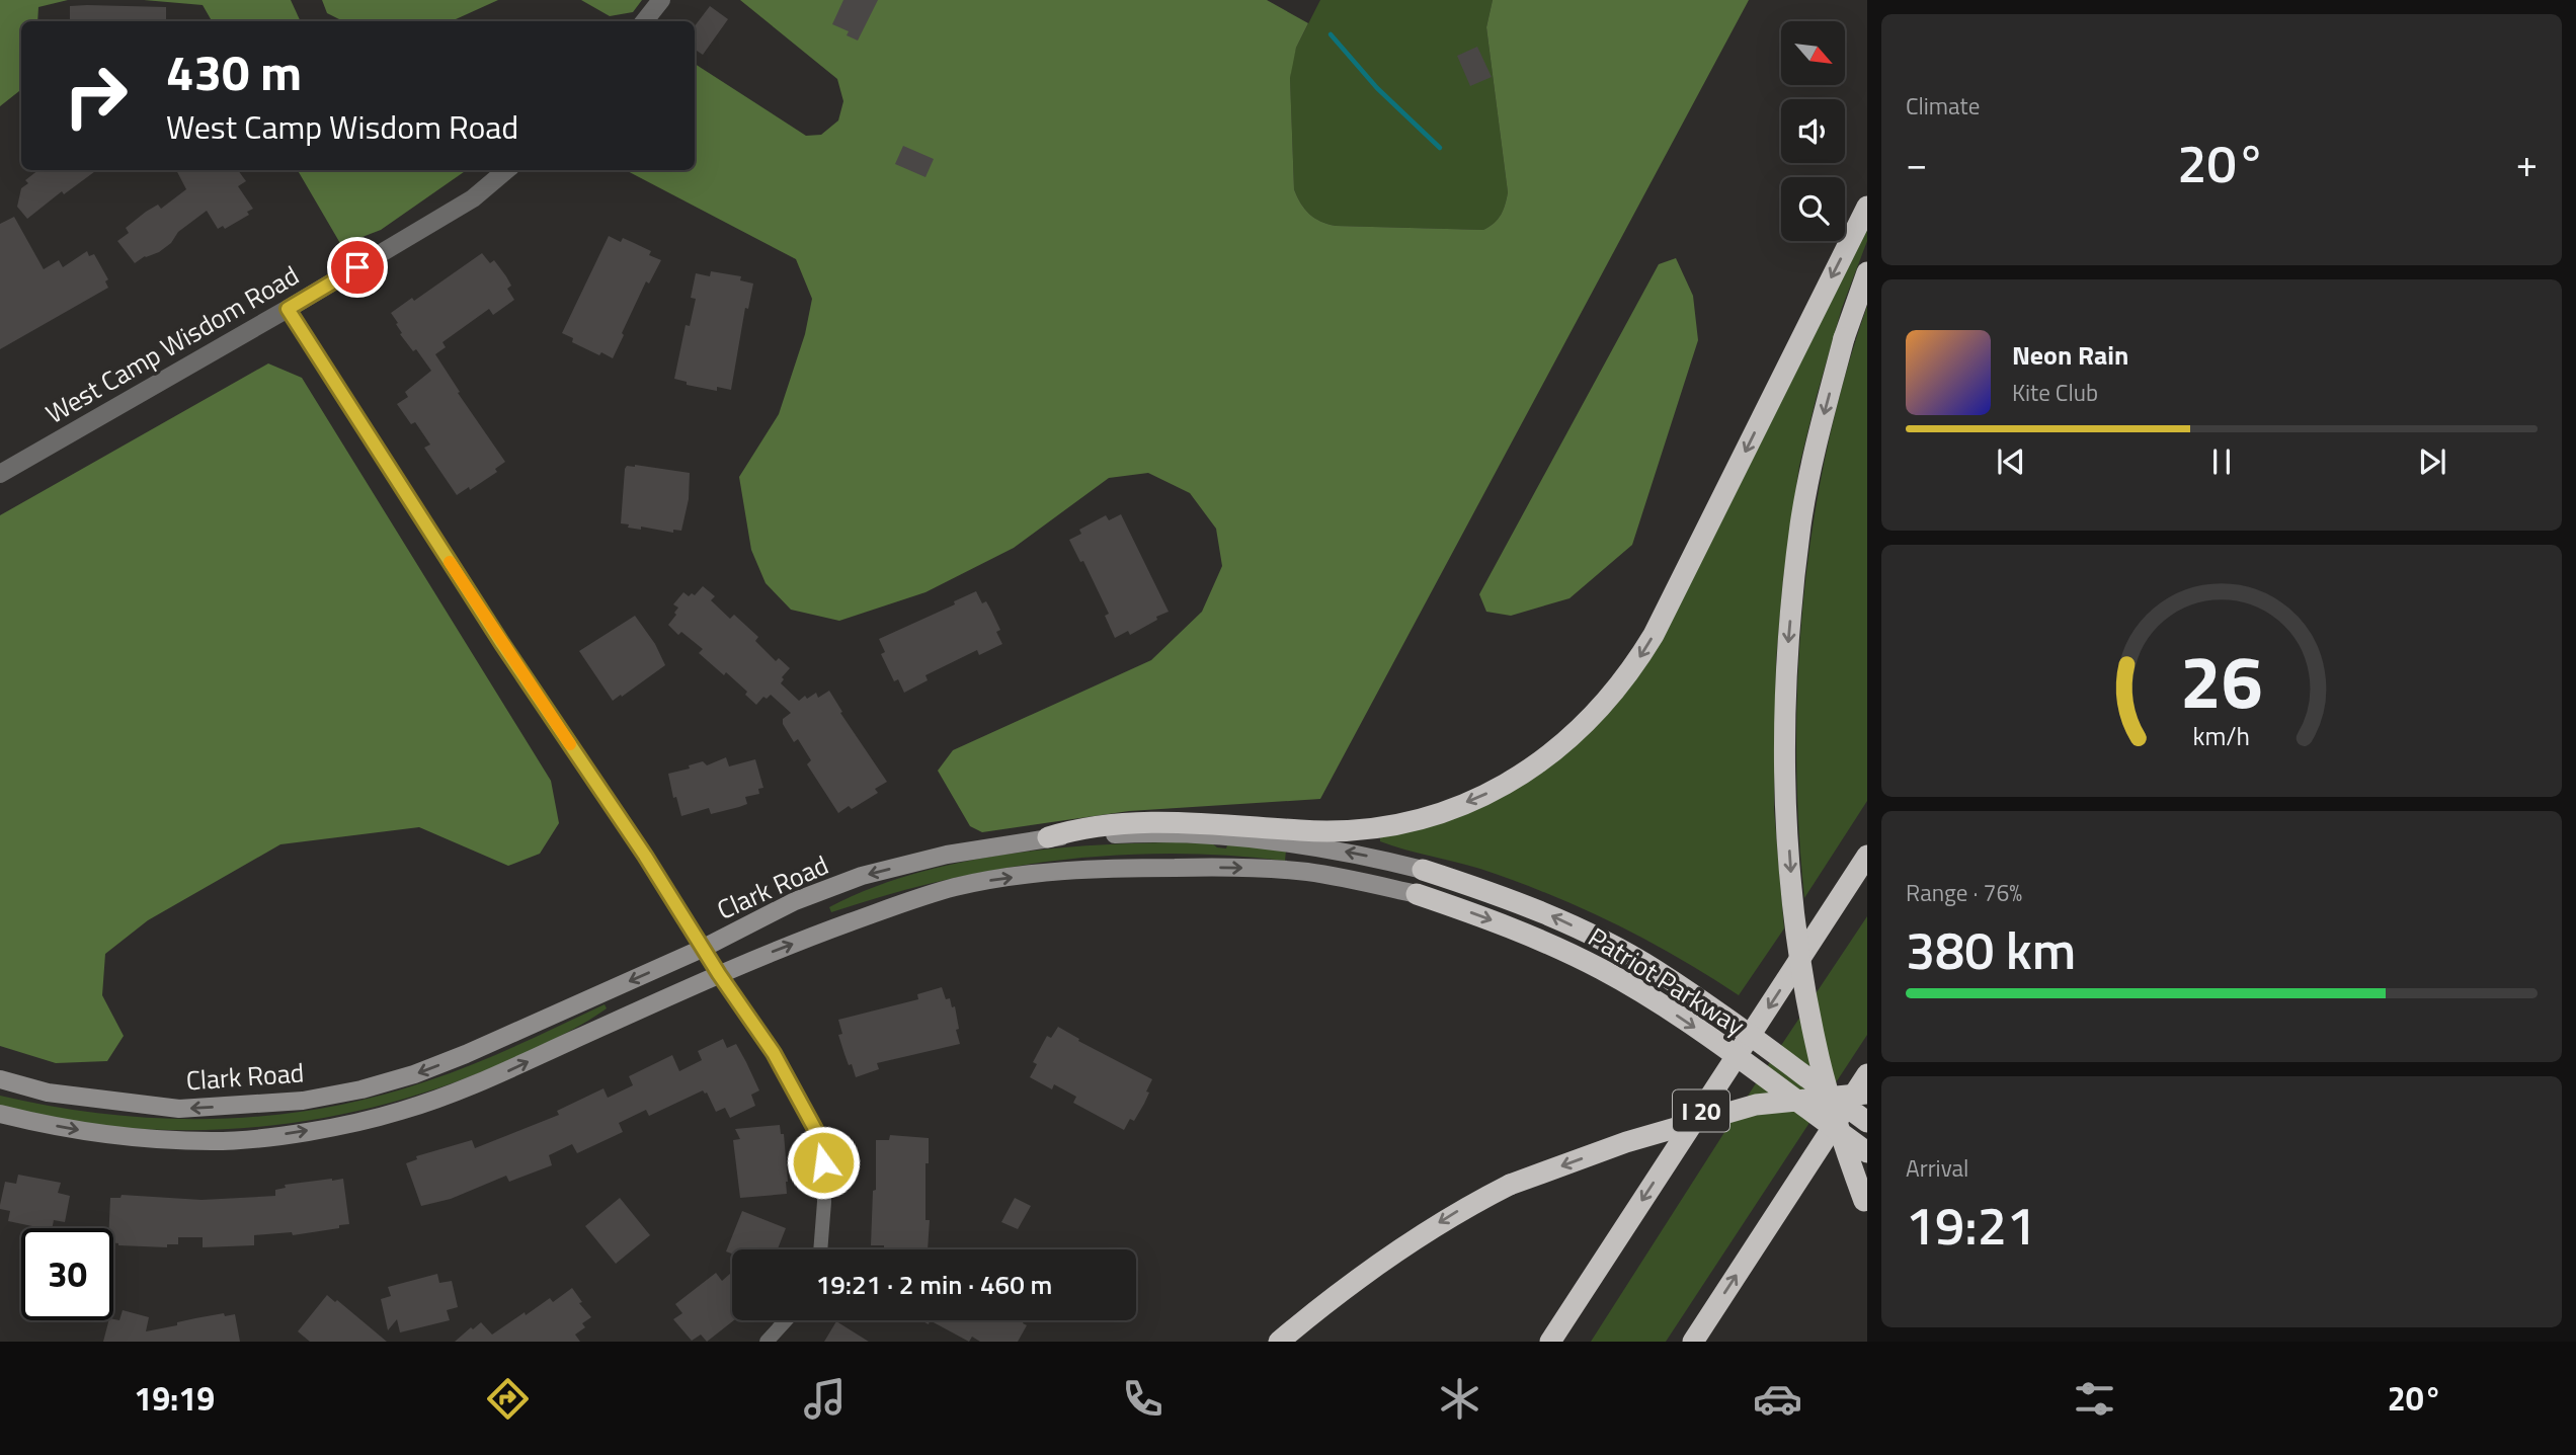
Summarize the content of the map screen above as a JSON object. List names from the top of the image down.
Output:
{
  "streets": {
    "highway": ["Patriot Parkway", "I 20"],
    "main road": ["Clark Road"],
    "street": ["West Camp Wisdom Road"]
  },
  "crossings": [
    ["Clark Road", "Patriot Parkway"]
  ],
  "north": "bottom right",
  "page": {
    "tile": [
      "Climate",
      ["Range · 76%", "380 km"],
      ["Arrival", "19:21"]
    ],
    "turn": ["430 m", "West Camp Wisdom Road"],
    "heat": ["−", "20°", "+"],
    "song": ["Neon Rain", "Kite Club"],
    "limit": "30",
    "trip": "19:21 · 2 min · 460 m",
    "tabs": ["19:19", "20°"],
    "gauge": ["26", "km/h"]
  }
}
